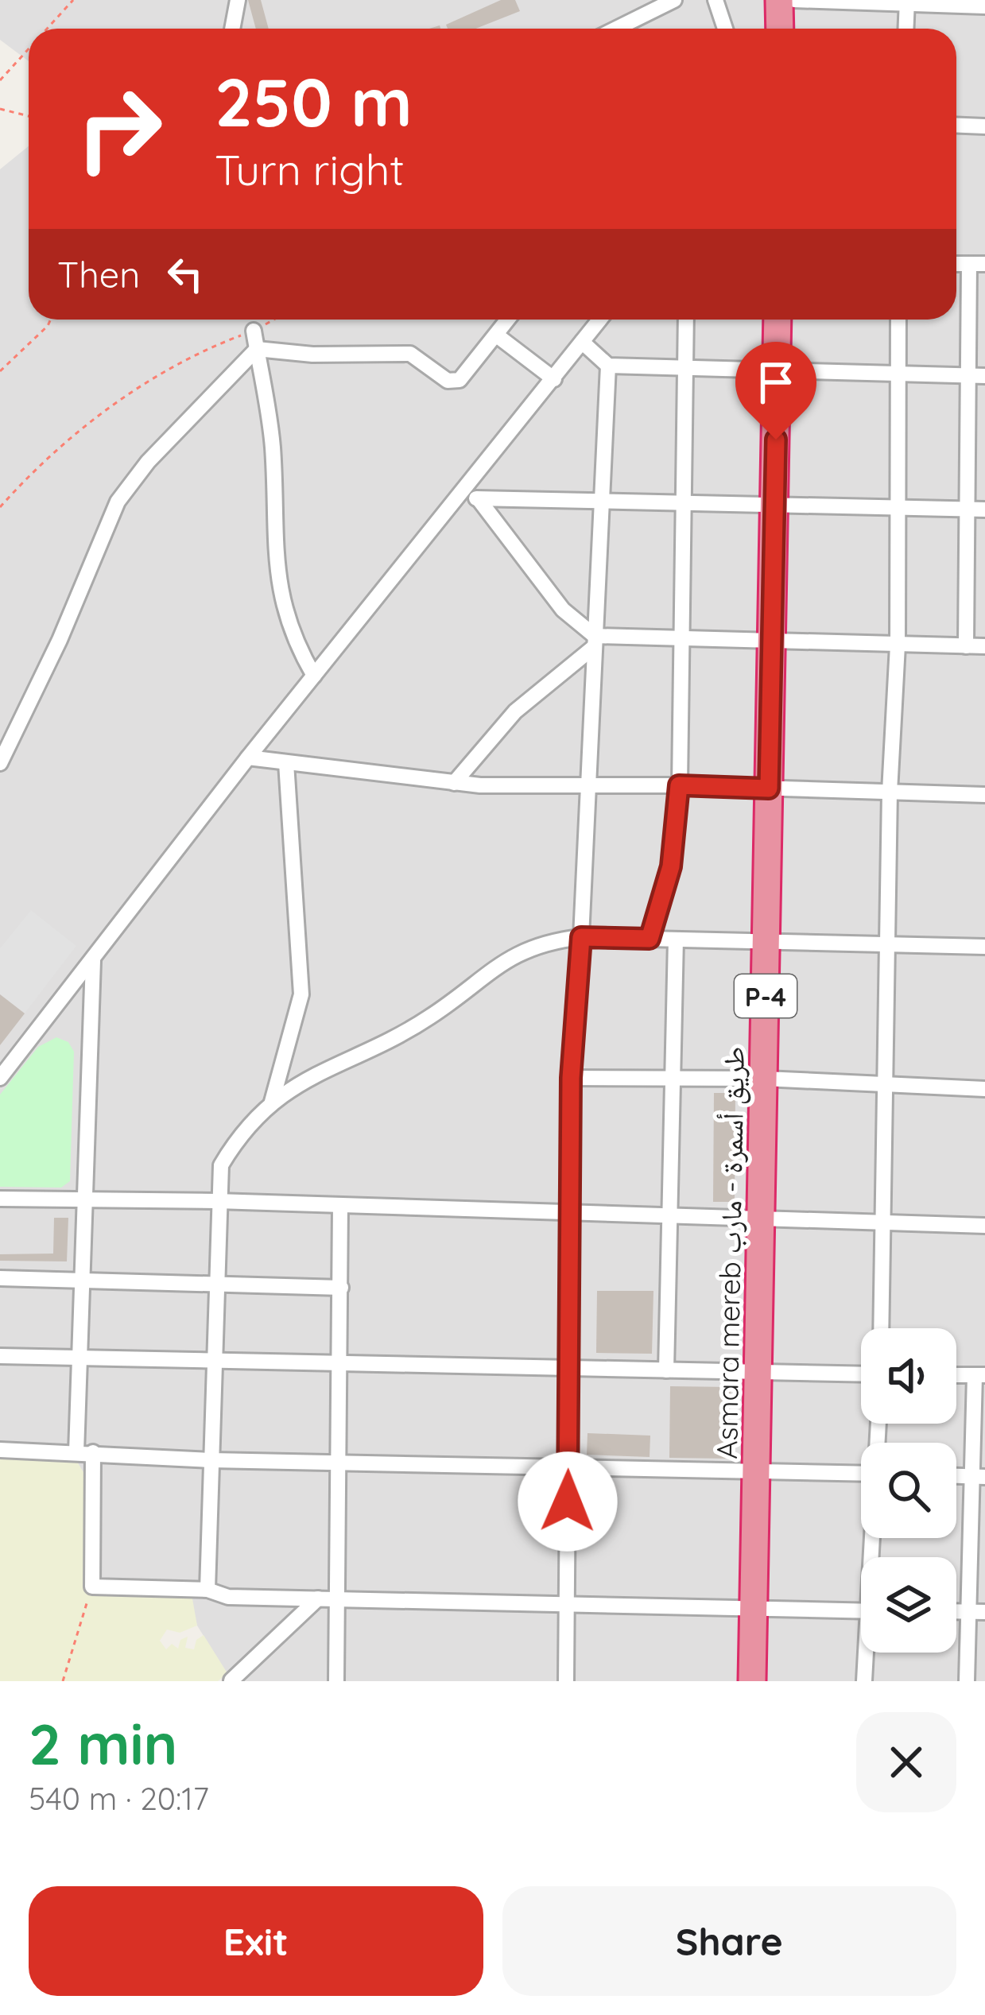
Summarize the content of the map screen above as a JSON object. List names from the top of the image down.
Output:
{
  "streets": {
    "highway": ["P-4", "Asmara mereb طريق أسمرة - مارب"]
  },
  "page": {
    "turn": ["250 m", "Turn right"],
    "then": "Then",
    "heading": ["2 min", "540 m · 20:17"],
    "buttons": ["Exit", "Share"]
  }
}
